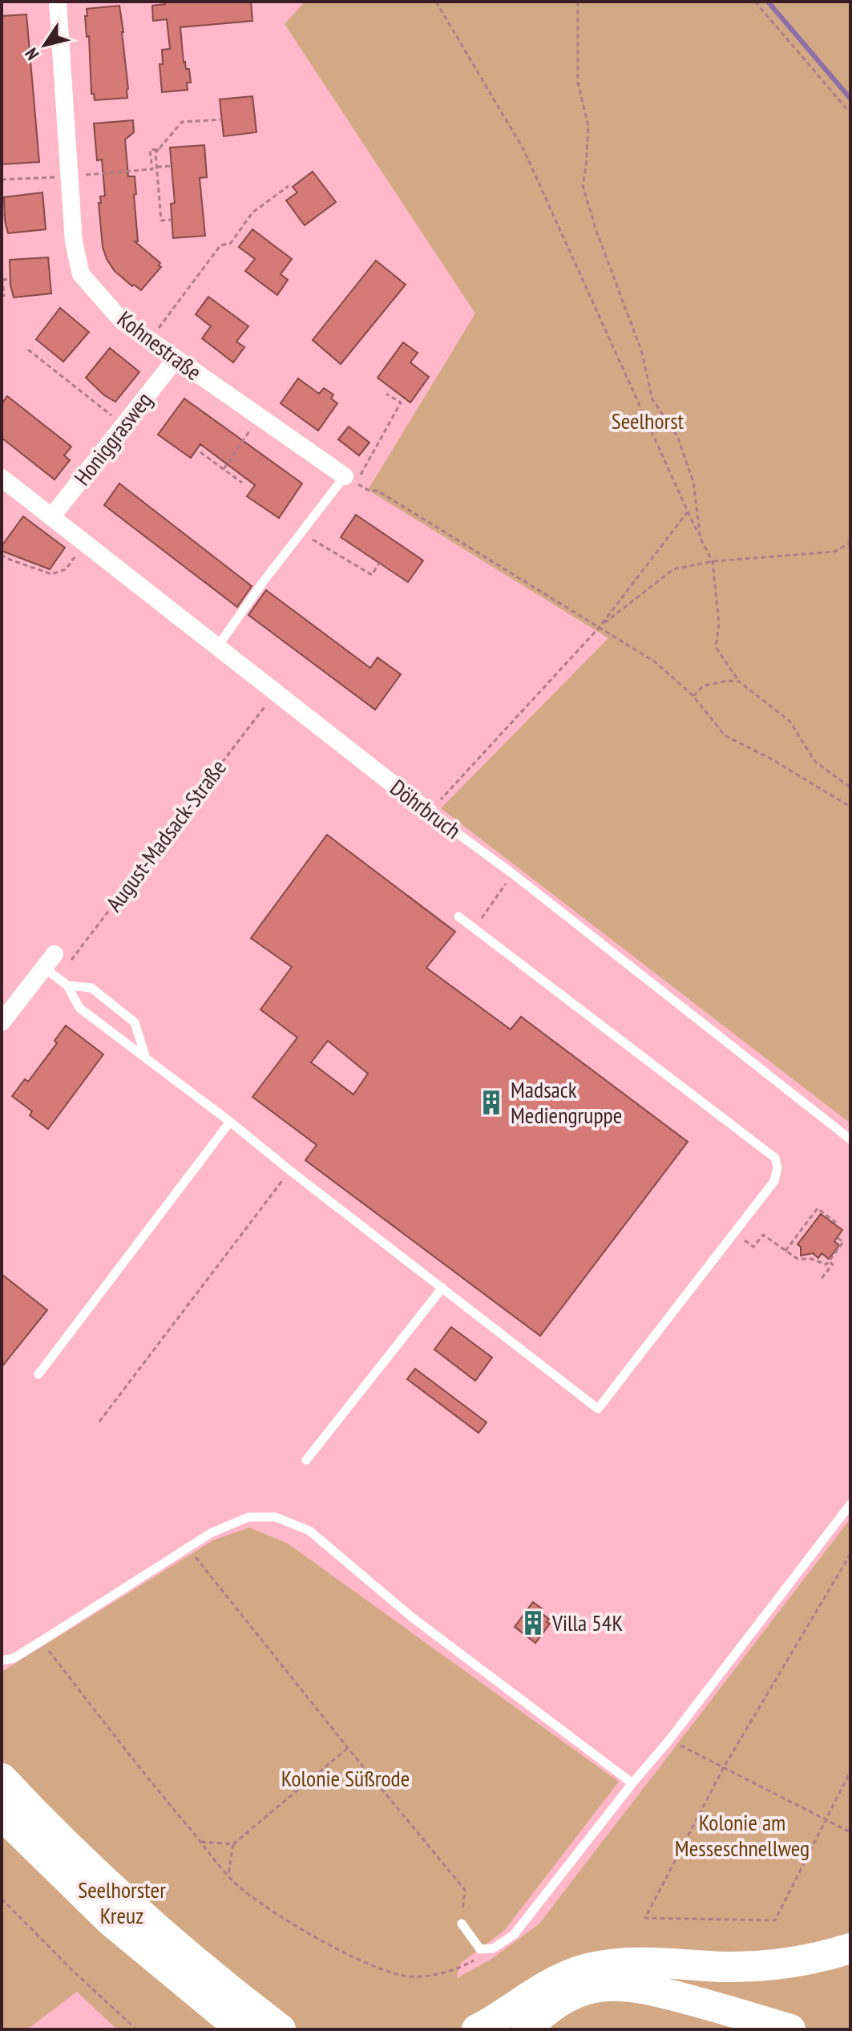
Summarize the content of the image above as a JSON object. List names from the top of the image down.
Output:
{
  "streets": {
    "street": ["Kohnestraße", "Honiggrasweg", "Döhrbruch"],
    "path": ["August-Madsack-Straße"]
  },
  "crossings": [
    ["Kohnestraße", "Honiggrasweg"],
    ["Honiggrasweg", "Döhrbruch"],
    ["Döhrbruch", "August-Madsack-Straße"]
  ],
  "parks": [
    "Seelhorst",
    "Kolonie Süßrode",
    "Kolonie am Messeschnellweg",
    "Seelhorster Kreuz"
  ],
  "places": {
    "building": ["Madsack Mediengruppe", "Villa 54K"]
  },
  "north": "bottom left"
}
